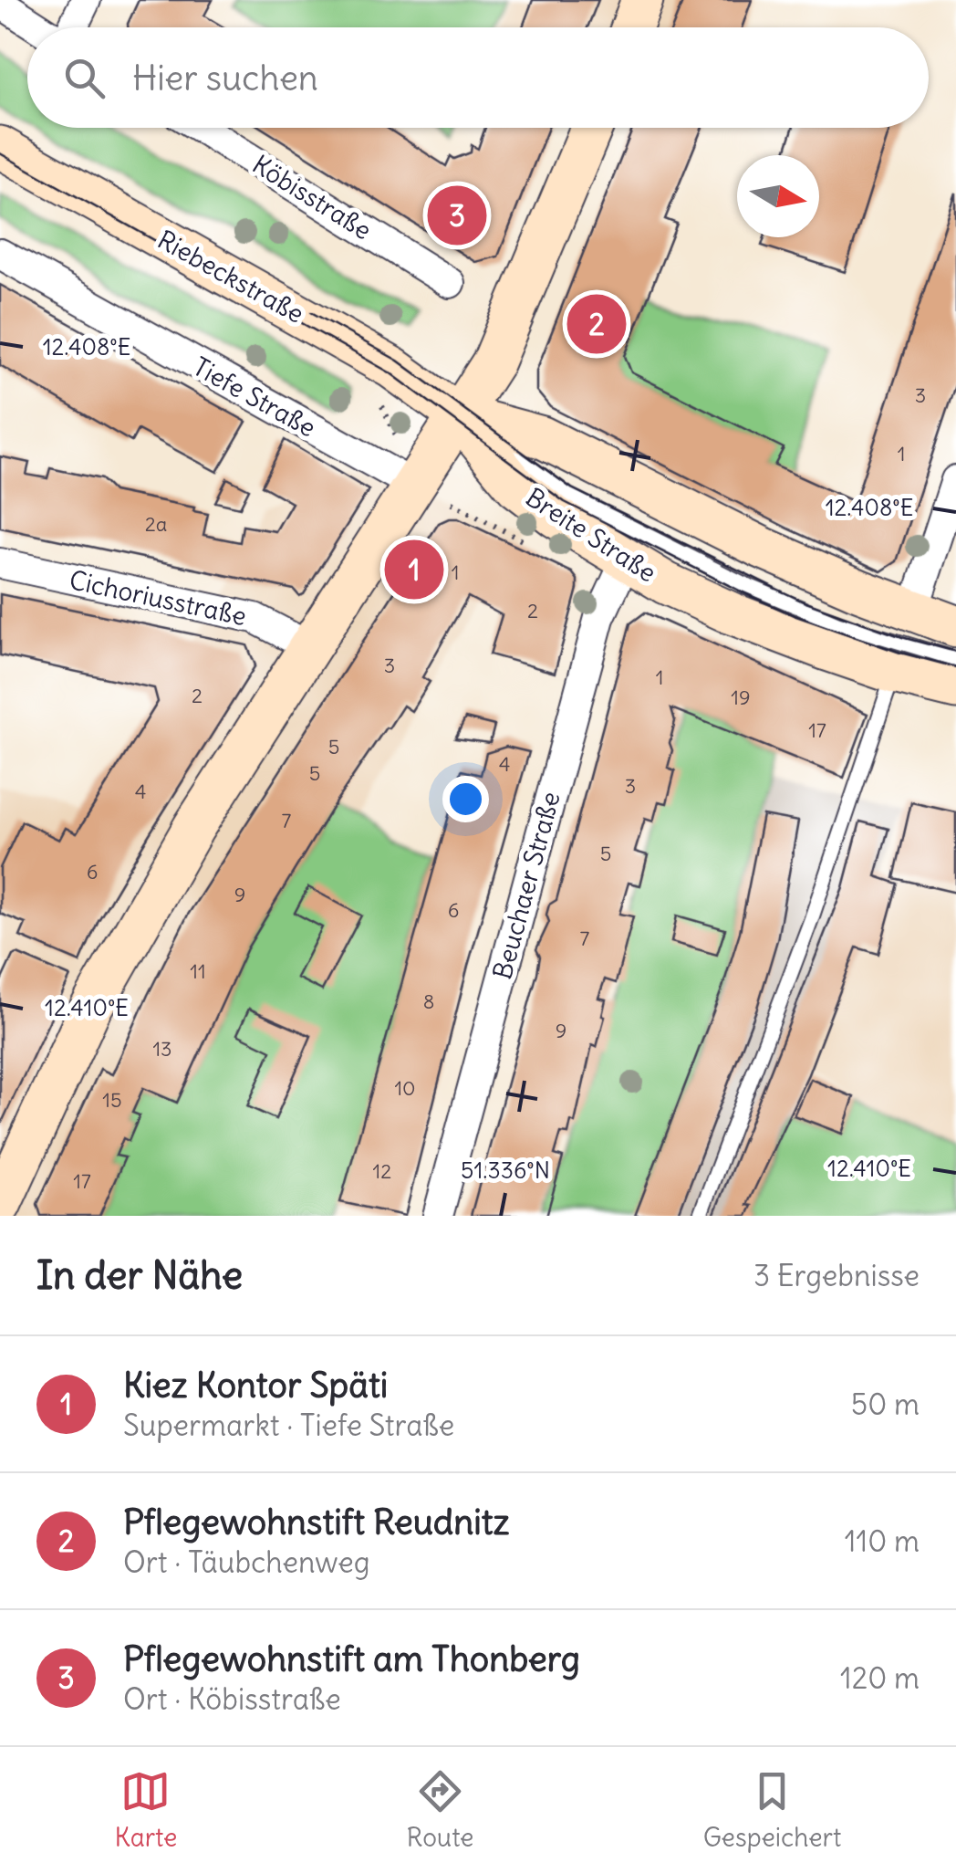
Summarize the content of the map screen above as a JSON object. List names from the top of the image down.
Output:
{
  "streets": {
    "main road": ["Riebeckstraße", "Breite Straße"],
    "street": [
      "Köbisstraße",
      "Tiefe Straße",
      "Cichoriusstraße",
      "Beuchaer Straße"
    ]
  },
  "crossings": [
    ["Riebeckstraße", "Breite Straße"],
    ["Breite Straße", "Beuchaer Straße"]
  ],
  "house_numbers": [
    "3",
    "1",
    "2a",
    "1",
    "2",
    "3",
    "1",
    "2",
    "19",
    "17",
    "5",
    "4",
    "5",
    "3",
    "4",
    "7",
    "5",
    "6",
    "9",
    "6",
    "7",
    "11",
    "8",
    "9",
    "13",
    "10",
    "15",
    "12",
    "17"
  ],
  "north": "right",
  "page": {
    "search": "Hier suchen",
    "pins": ["3", "2", "1"],
    "heading": ["In der Nähe", "3 Ergebnisse"],
    "list": [
      {
        "mark": "1",
        "name": "Kiez Kontor Späti",
        "note": "Supermarkt · Tiefe Straße",
        "value": "50 m"
      },
      {
        "mark": "2",
        "name": "Pflegewohnstift Reudnitz",
        "note": "Ort · Täubchenweg",
        "value": "110 m"
      },
      {
        "mark": "3",
        "name": "Pflegewohnstift am Thonberg",
        "note": "Ort · Köbisstraße",
        "value": "120 m"
      }
    ],
    "nav": ["Karte", "Route", "Gespeichert"]
  },
  "coordinates": ["12.408°E", "12.410°E", "51.336°N"]
}
